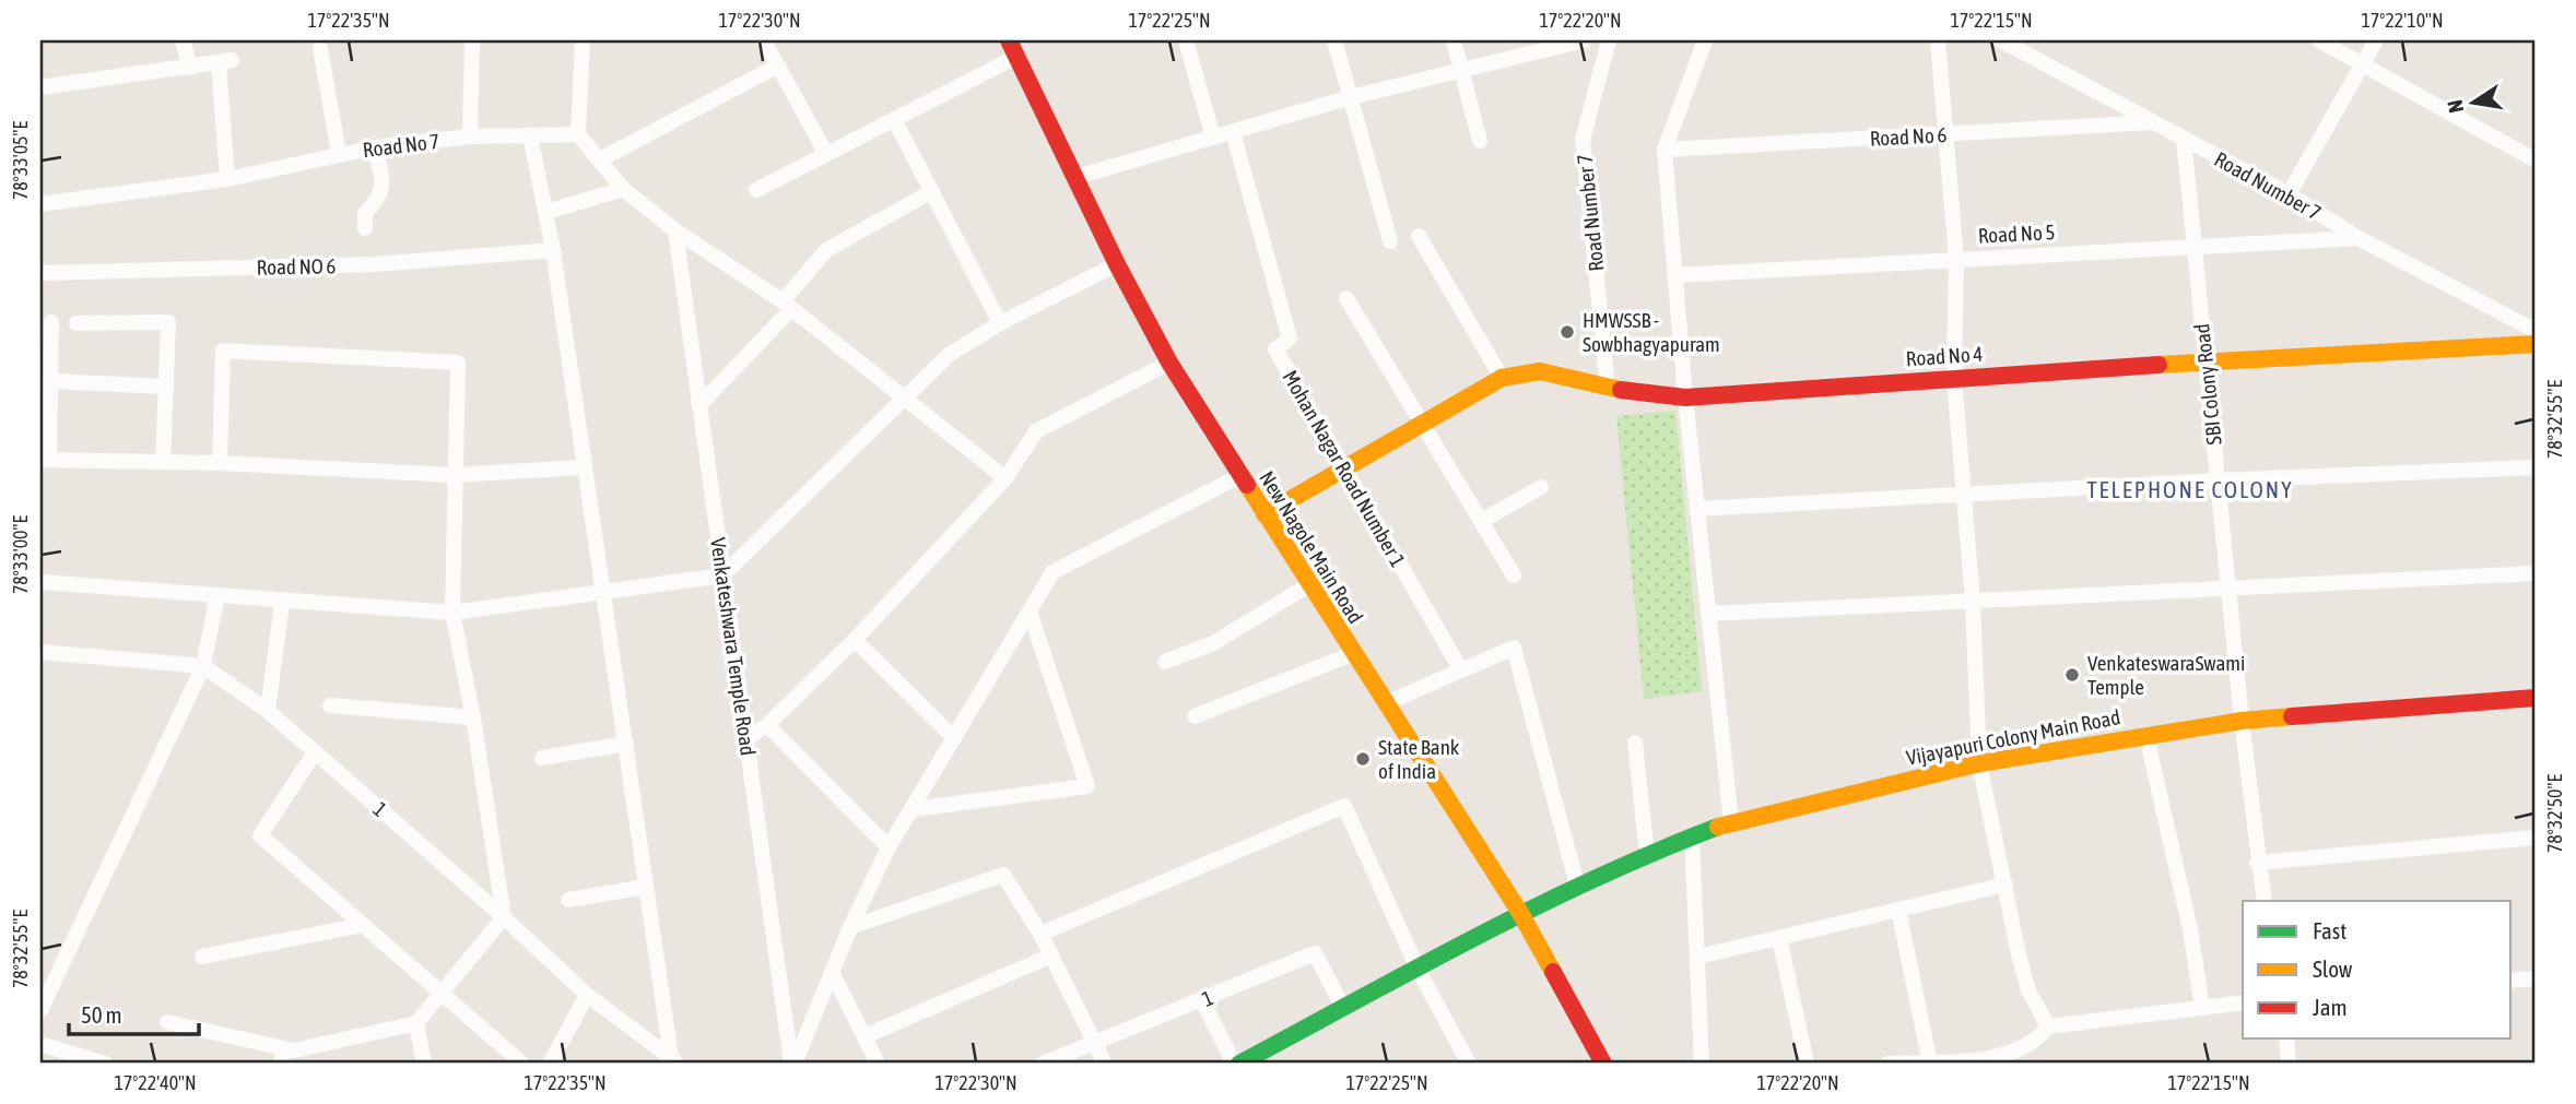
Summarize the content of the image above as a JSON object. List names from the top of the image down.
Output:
{
  "streets": {
    "street": [
      "Road No 6",
      "Road No 7",
      "Road Number 7",
      "Road No 5",
      "Road NO 6",
      "Road No 4",
      "SBI Colony Road",
      "Mohan Nagar Road Number 1",
      "New Nagole Main Road",
      "Venkateshwara Temple Road",
      "Vijayapuri Colony Main Road",
      "1"
    ]
  },
  "crossings": [
    ["Road No 6", "Road Number 7"],
    ["Road Number 7", "Road No 5"],
    ["Road Number 7", "Road No 4"],
    ["Road Number 7", "SBI Colony Road"],
    ["Road No 5", "SBI Colony Road"],
    ["Road No 4", "SBI Colony Road"],
    ["Road No 4", "Mohan Nagar Road Number 1"],
    ["Road No 4", "New Nagole Main Road"],
    ["SBI Colony Road", "Vijayapuri Colony Main Road"],
    ["New Nagole Main Road", "Vijayapuri Colony Main Road"],
    ["Vijayapuri Colony Main Road", "1"]
  ],
  "districts": ["TELEPHONE COLONY"],
  "places": ["HMWSSB - Sowbhagyapuram", "VenkateswaraSwami Temple", "State Bank of India"],
  "legend": ["Fast", "Slow", "Jam"],
  "scale_bar": "50 m",
  "north": "left",
  "coordinates": [
    "17°22'35\"N",
    "17°22'30\"N",
    "17°22'25\"N",
    "17°22'20\"N",
    "17°22'15\"N",
    "17°22'10\"N",
    "78°33'05\"E",
    "78°32'55\"E",
    "78°33'00\"E",
    "78°32'50\"E",
    "17°22'40\"N"
  ]
}
